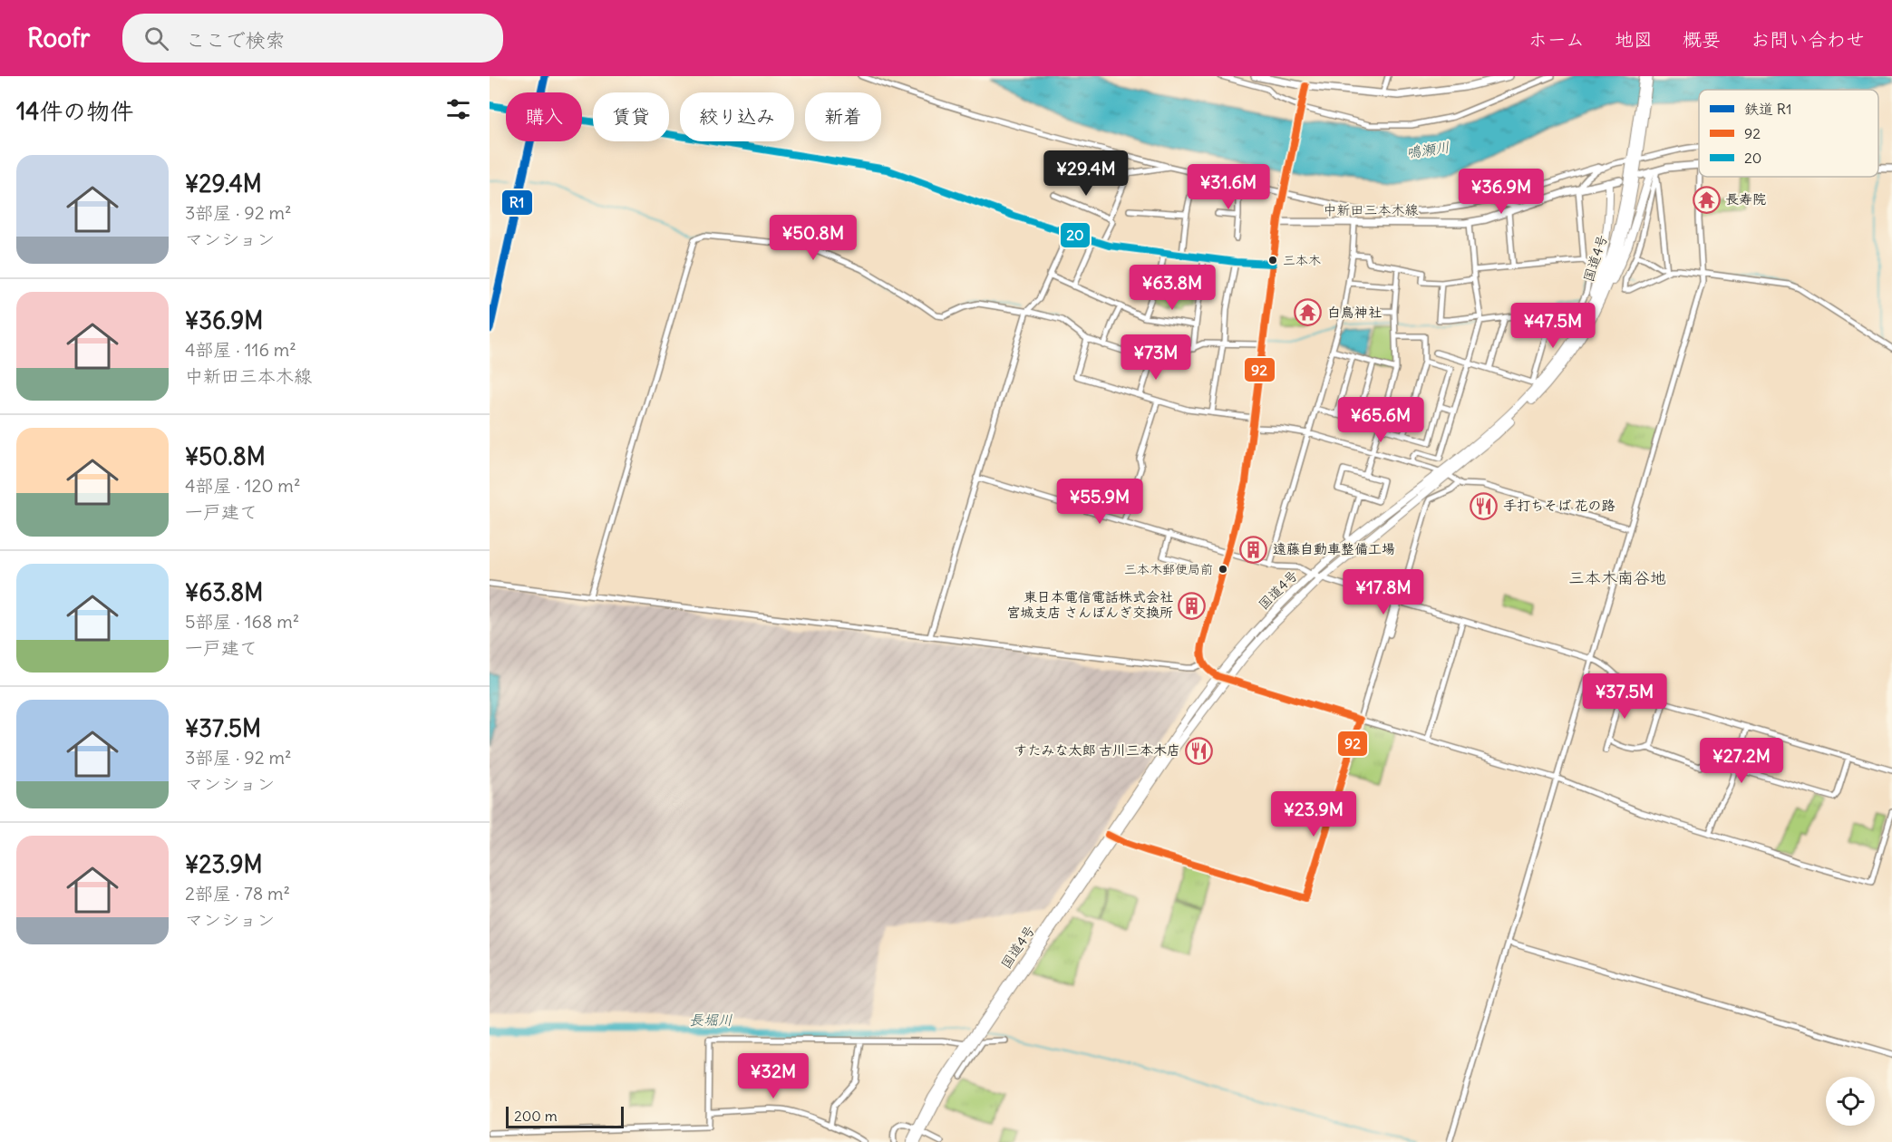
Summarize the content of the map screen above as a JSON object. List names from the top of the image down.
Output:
{
  "streets": {
    "highway": ["国道4号"],
    "main road": ["中新田三本木線"]
  },
  "districts": ["三本木南谷地"],
  "water": ["鳴瀬川", "長堀川"],
  "places": {
    "temple": ["長寿院", "白鳥神社"],
    "other": ["三本木", "三本木郵便局前"],
    "restaurant": ["手打ちそば 花の路", "すたみな太郎 古川三本木店"],
    "building": ["遠藤自動車整備工場", "東日本電信電話株式会社 宮城支店 さんぼんぎ交換所"]
  },
  "lines": ["rail line R1", "transit line 92", "transit line 20"],
  "legend": ["鉄道 R1", "92", "20"],
  "scale_bar": "200 m",
  "page": {
    "header": "Roofr",
    "search": "ここで検索",
    "nav": [
      "ホーム",
      "地図",
      "概要",
      "お問い合わせ"
    ],
    "heading": "14件の物件",
    "chip": [
      "購入",
      "賃貸",
      "絞り込み",
      "新着"
    ],
    "list": [
      {
        "name": "¥29.4M",
        "note": "3部屋 · 92 m² · マンション"
      },
      {
        "name": "¥36.9M",
        "note": "4部屋 · 116 m² · 中新田三本木線"
      },
      {
        "name": "¥50.8M",
        "note": "4部屋 · 120 m² · 一戸建て"
      },
      {
        "name": "¥63.8M",
        "note": "5部屋 · 168 m² · 一戸建て"
      },
      {
        "name": "¥37.5M",
        "note": "3部屋 · 92 m² · マンション"
      },
      {
        "name": "¥23.9M",
        "note": "2部屋 · 78 m² · マンション"
      }
    ],
    "price": [
      "¥29.4M",
      "¥31.6M",
      "¥36.9M",
      "¥50.8M",
      "¥63.8M",
      "¥47.5M",
      "¥73M",
      "¥65.6M",
      "¥55.9M",
      "¥17.8M",
      "¥37.5M",
      "¥27.2M",
      "¥23.9M",
      "¥32M"
    ],
    "scale": "200 m"
  }
}
